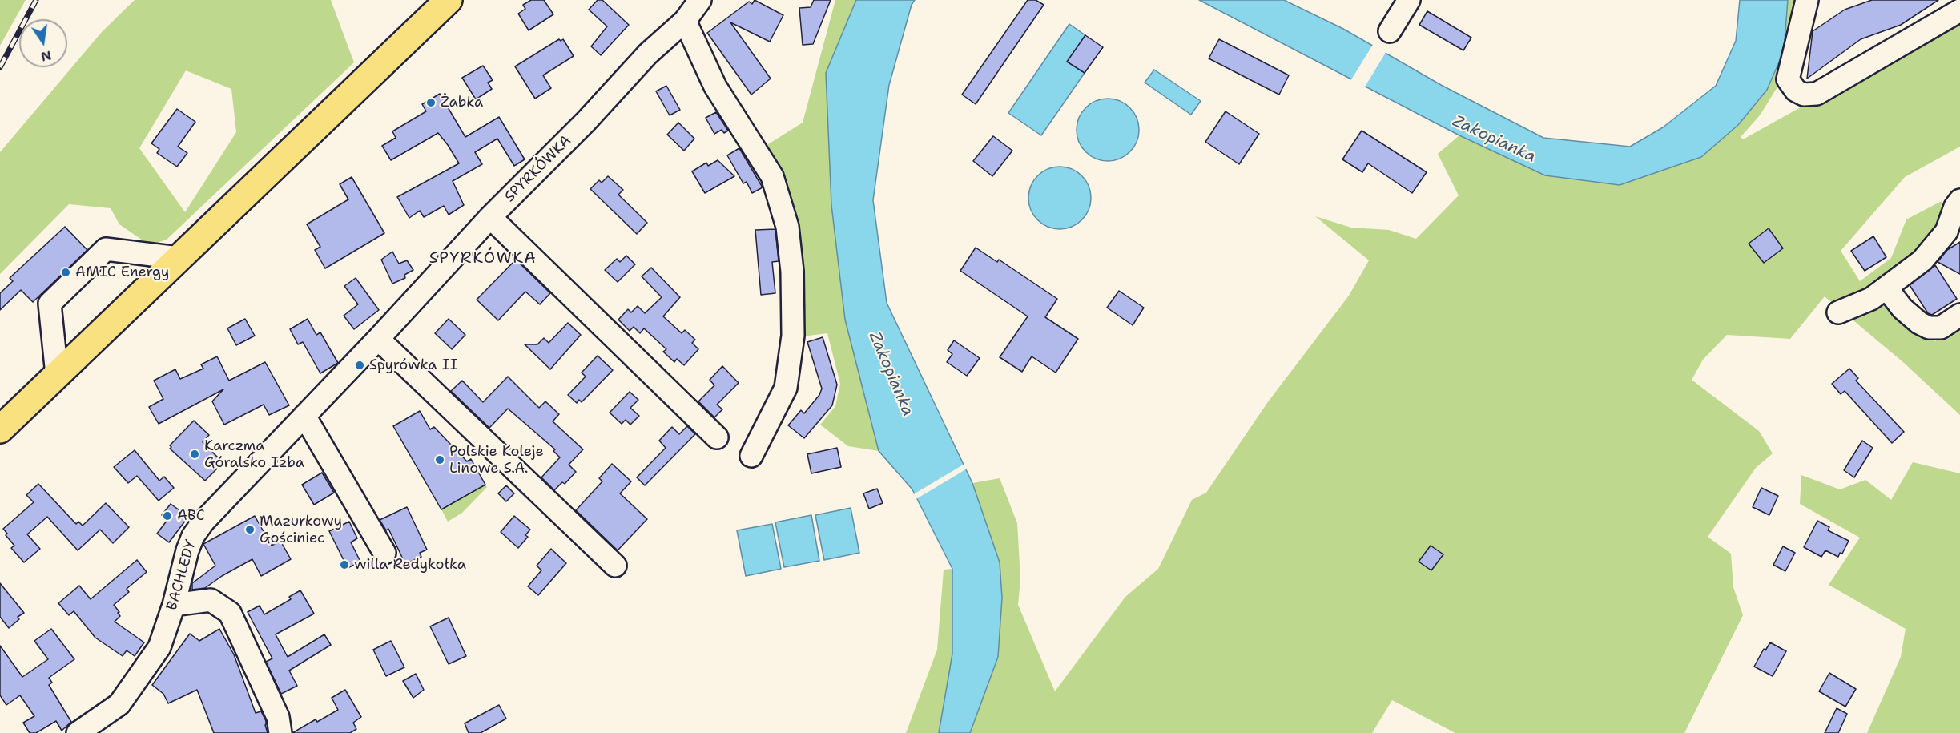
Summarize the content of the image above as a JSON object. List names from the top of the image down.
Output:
{
  "streets": {
    "street": ["SPYRKÓWKA", "BACHLEDY"]
  },
  "crossings": [
    ["SPYRKÓWKA", "BACHLEDY"]
  ],
  "districts": ["SPYRKÓWKA"],
  "water": ["Zakopianka"],
  "places": [
    "Żabka",
    "AMIC Energy",
    "Spyrówka II",
    "Karczma Góralsko Izba",
    "Polskie Koleje Linowe S.A.",
    "ABC",
    "Mazurkowy Gościniec",
    "willa Redykołka"
  ],
  "north": "bottom"
}
